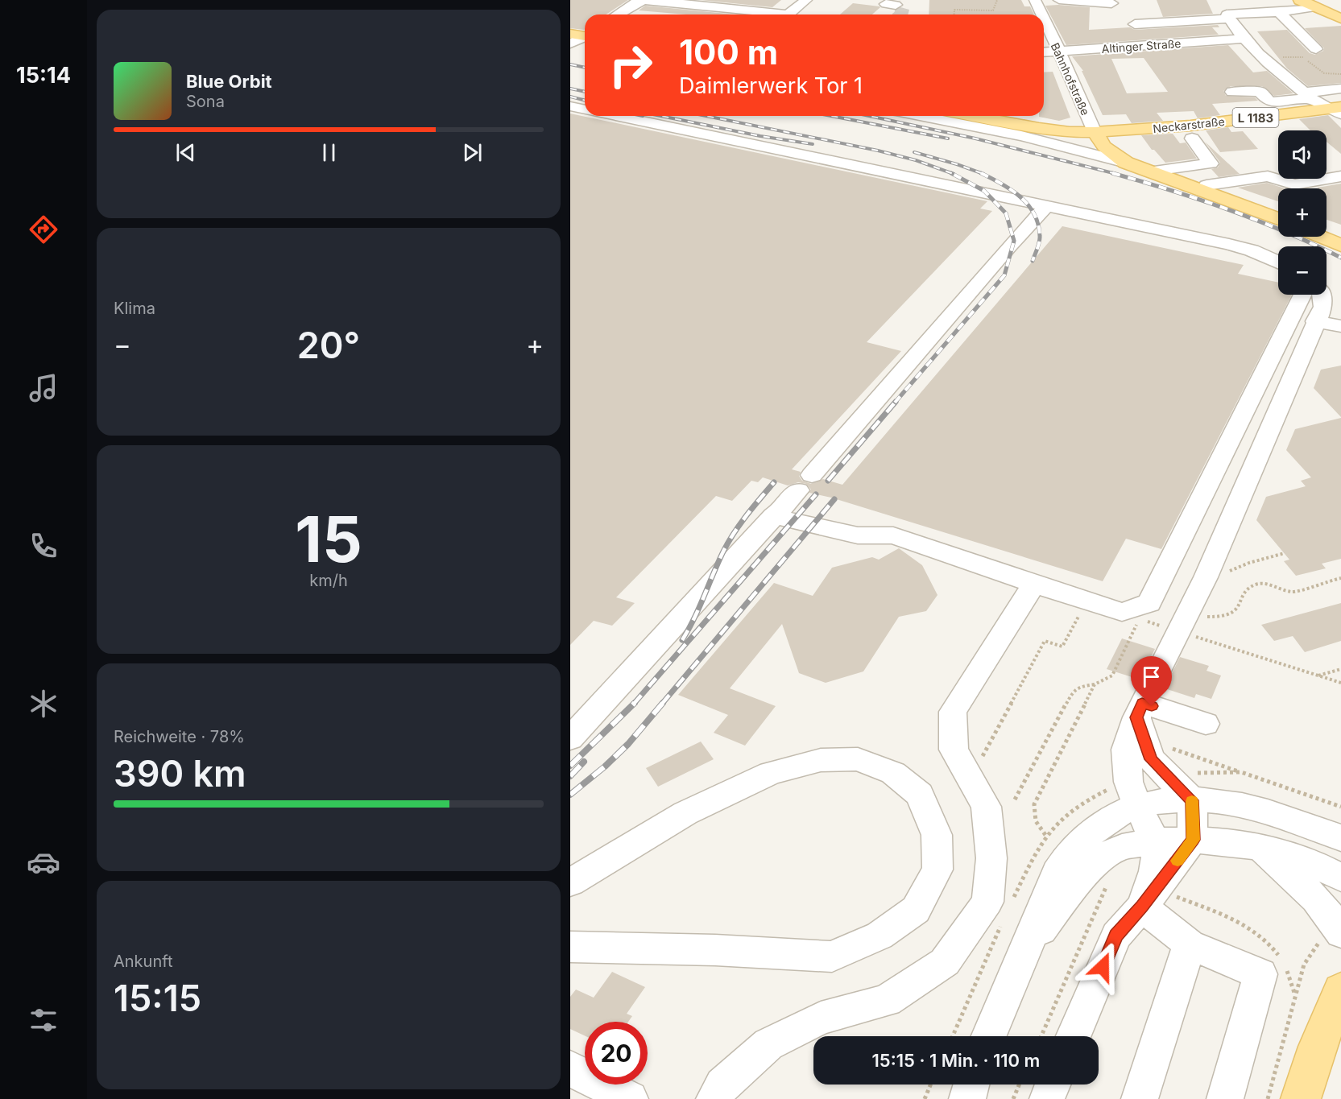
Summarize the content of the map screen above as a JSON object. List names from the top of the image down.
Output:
{
  "streets": {
    "main road": ["L 1183", "Neckarstraße"],
    "street": ["Altinger Straße", "Bahnhofstraße"]
  },
  "crossings": [
    ["Altinger Straße", "Bahnhofstraße"],
    ["Bahnhofstraße", "L 1183"],
    ["Bahnhofstraße", "Neckarstraße"],
    ["L 1183", "Neckarstraße"]
  ],
  "page": {
    "tabs": "15:14",
    "turn": ["100 m", "Daimlerwerk Tor 1"],
    "song": ["Blue Orbit", "Sona"],
    "map_buttons": ["+", "−"],
    "tile": [
      "Klima",
      ["15", "km/h"],
      ["Reichweite · 78%", "390 km"],
      ["Ankunft", "15:15"]
    ],
    "heat": ["−", "20°", "+"],
    "limit": "20",
    "trip": "15:15 · 1 Min. · 110 m"
  }
}
